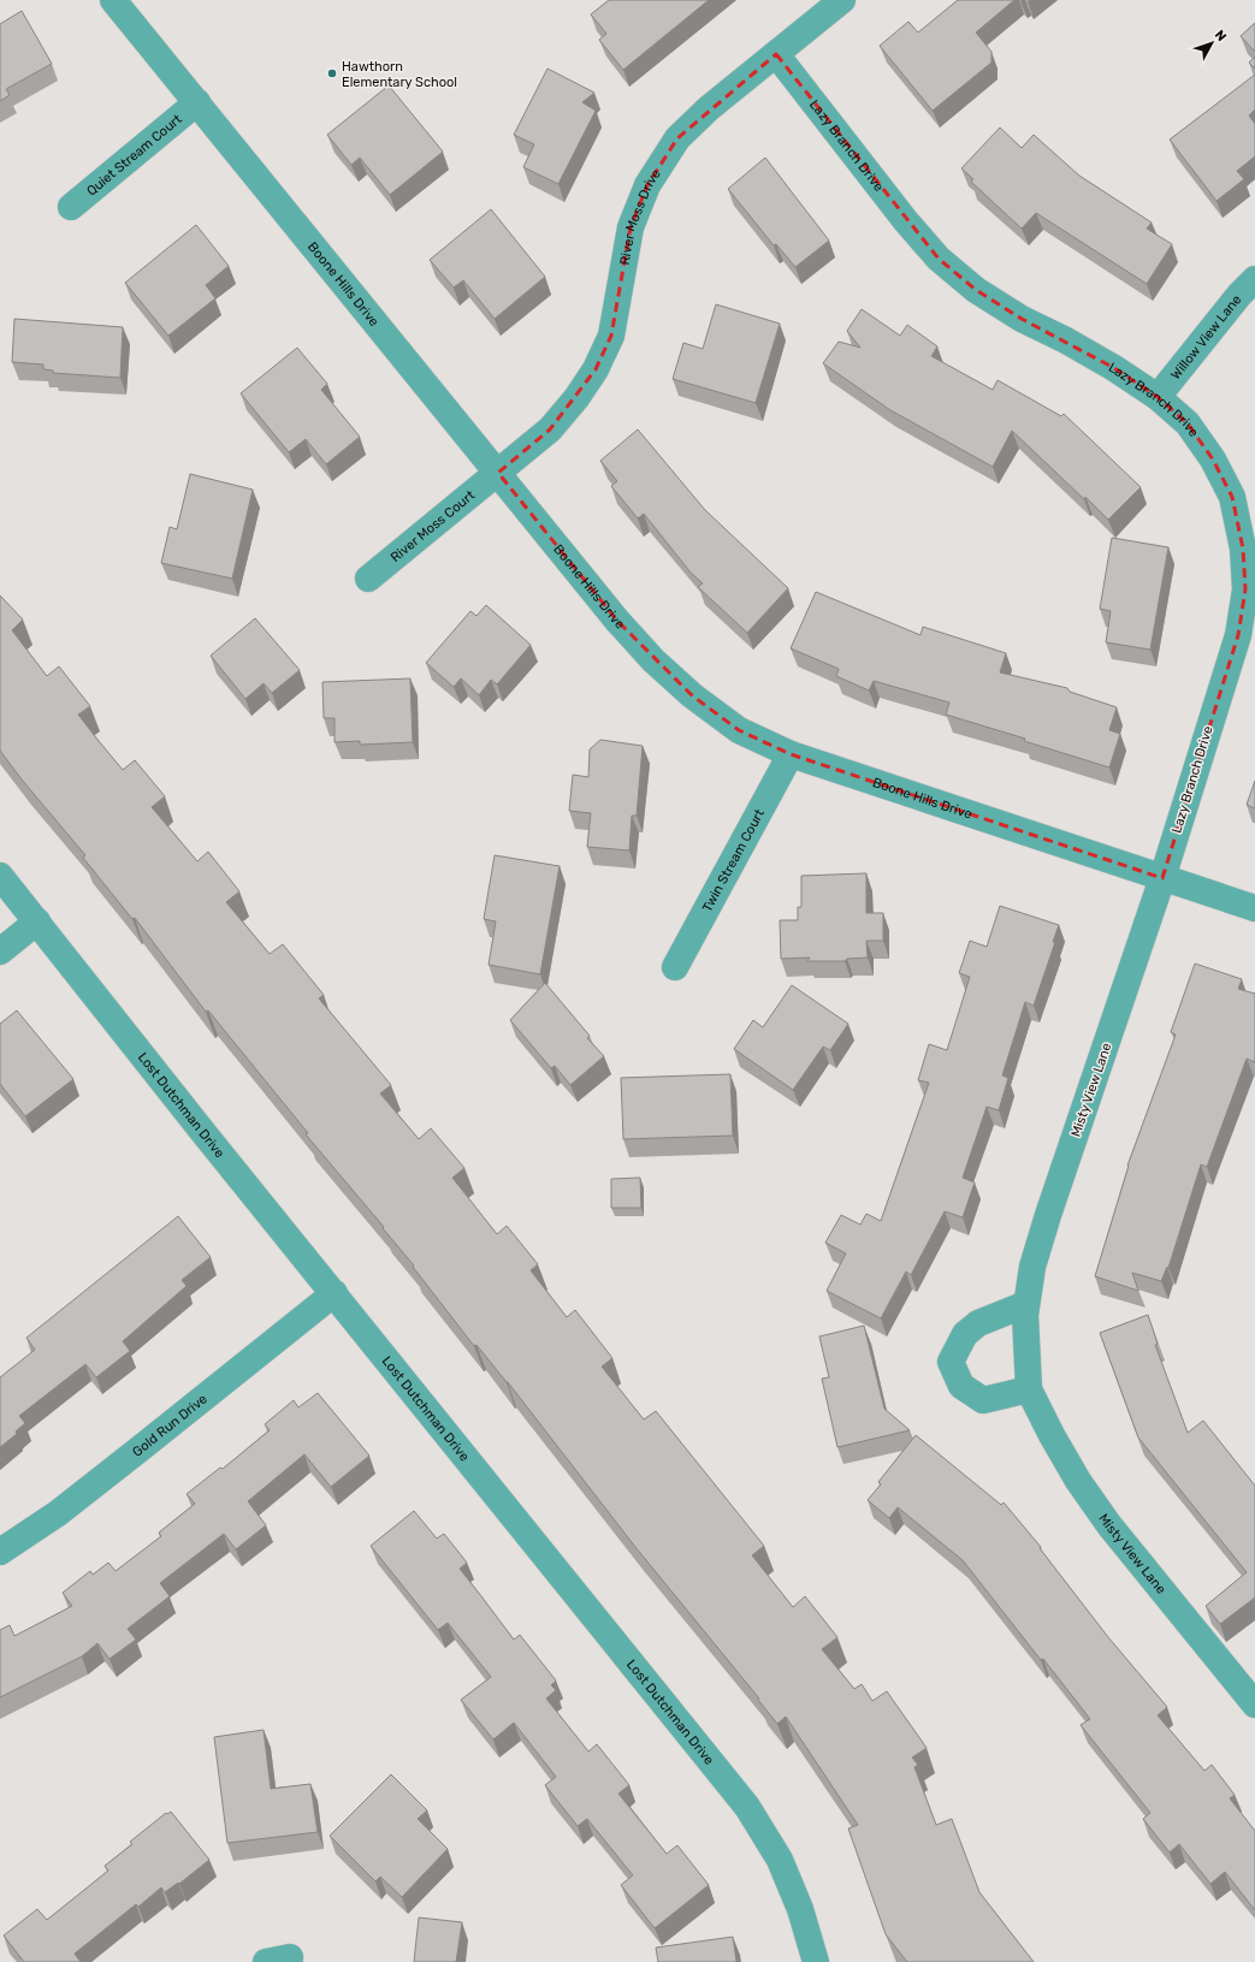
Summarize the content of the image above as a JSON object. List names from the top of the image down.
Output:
{
  "streets": {
    "street": [
      "Lazy Branch Drive",
      "Quiet Stream Court",
      "River Moss Drive",
      "Boone Hills Drive",
      "Willow View Lane",
      "River Moss Court",
      "Twin Stream Court",
      "Misty View Lane",
      "Lost Dutchman Drive",
      "Gold Run Drive"
    ]
  },
  "crossings": [
    ["Lazy Branch Drive", "River Moss Drive"],
    ["Lazy Branch Drive", "Boone Hills Drive"],
    ["Lazy Branch Drive", "Willow View Lane"],
    ["Lazy Branch Drive", "Misty View Lane"],
    ["Quiet Stream Court", "Boone Hills Drive"],
    ["River Moss Drive", "Boone Hills Drive"],
    ["River Moss Drive", "River Moss Court"],
    ["Boone Hills Drive", "River Moss Court"],
    ["Boone Hills Drive", "Twin Stream Court"],
    ["Boone Hills Drive", "Misty View Lane"],
    ["Lost Dutchman Drive", "Gold Run Drive"]
  ],
  "places": ["Hawthorn Elementary School"],
  "north": "top right"
}
